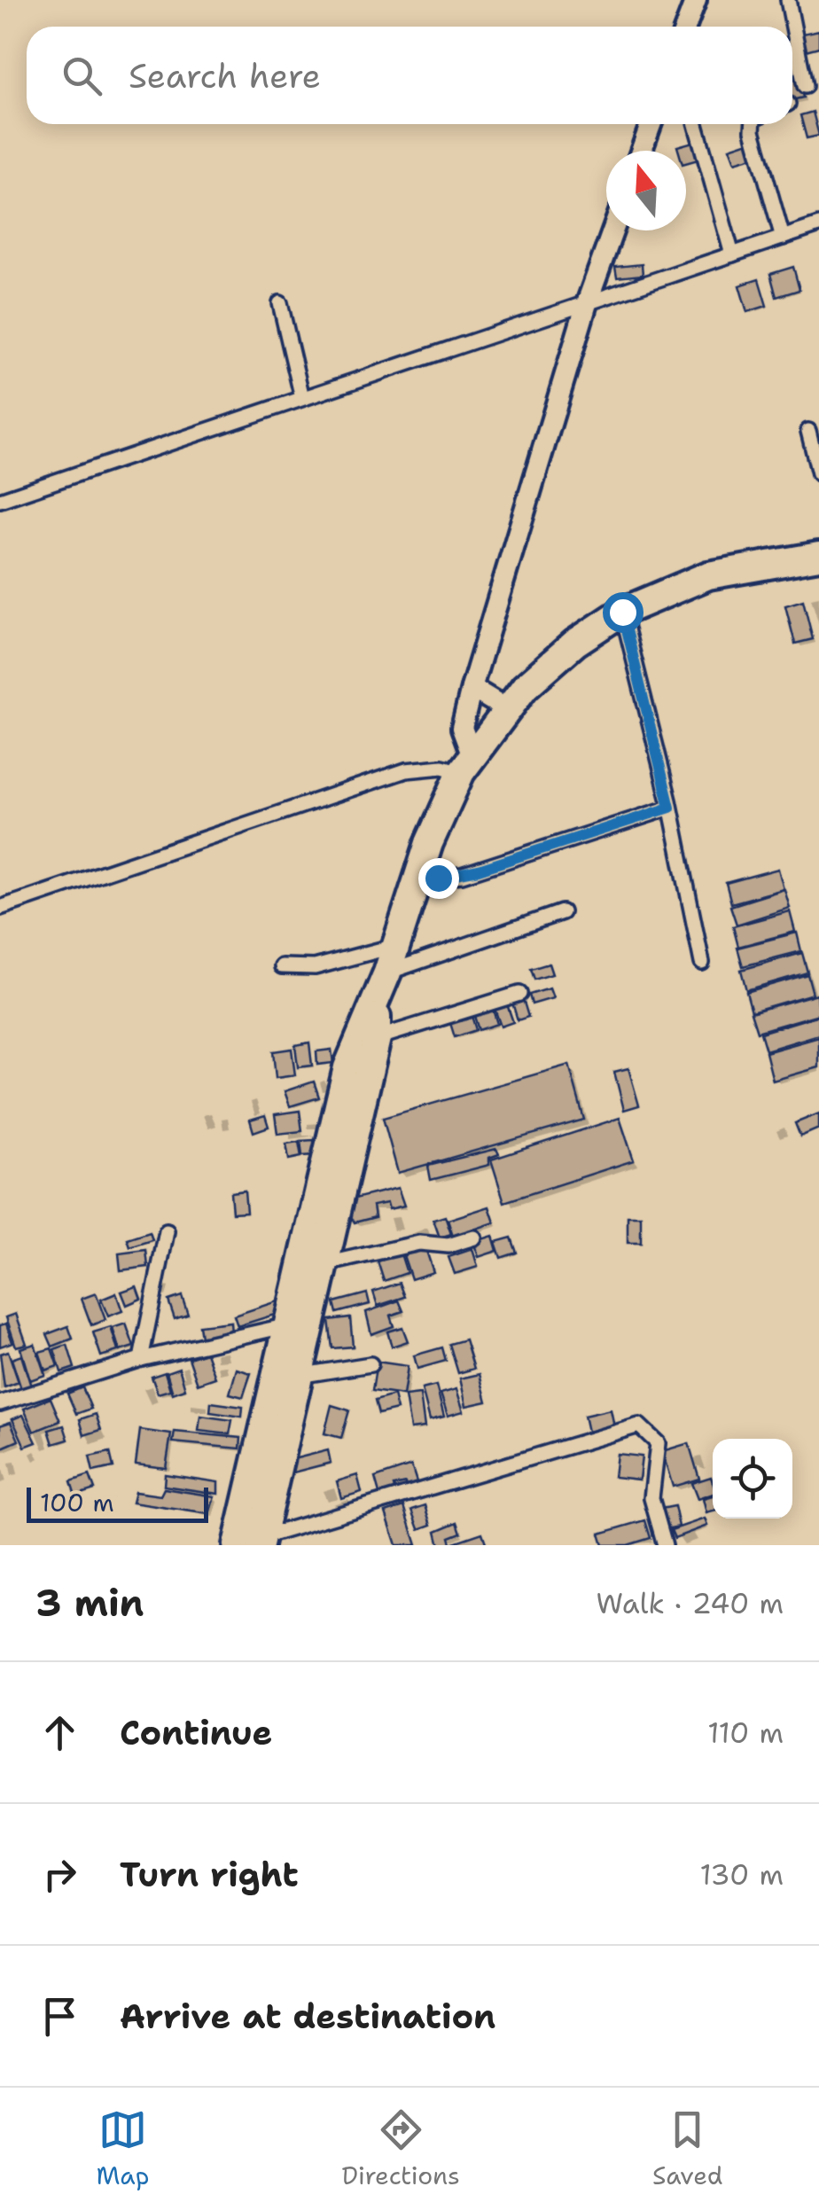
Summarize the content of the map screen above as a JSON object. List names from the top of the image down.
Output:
{
  "scale_bar": "100 m",
  "north": "top",
  "page": {
    "search": "Search here",
    "scale": "100 m",
    "heading": ["3 min", "Walk · 240 m"],
    "list": [
      ["Continue", "110 m"],
      ["Turn right", "130 m"],
      "Arrive at destination"
    ],
    "nav": ["Map", "Directions", "Saved"]
  }
}
